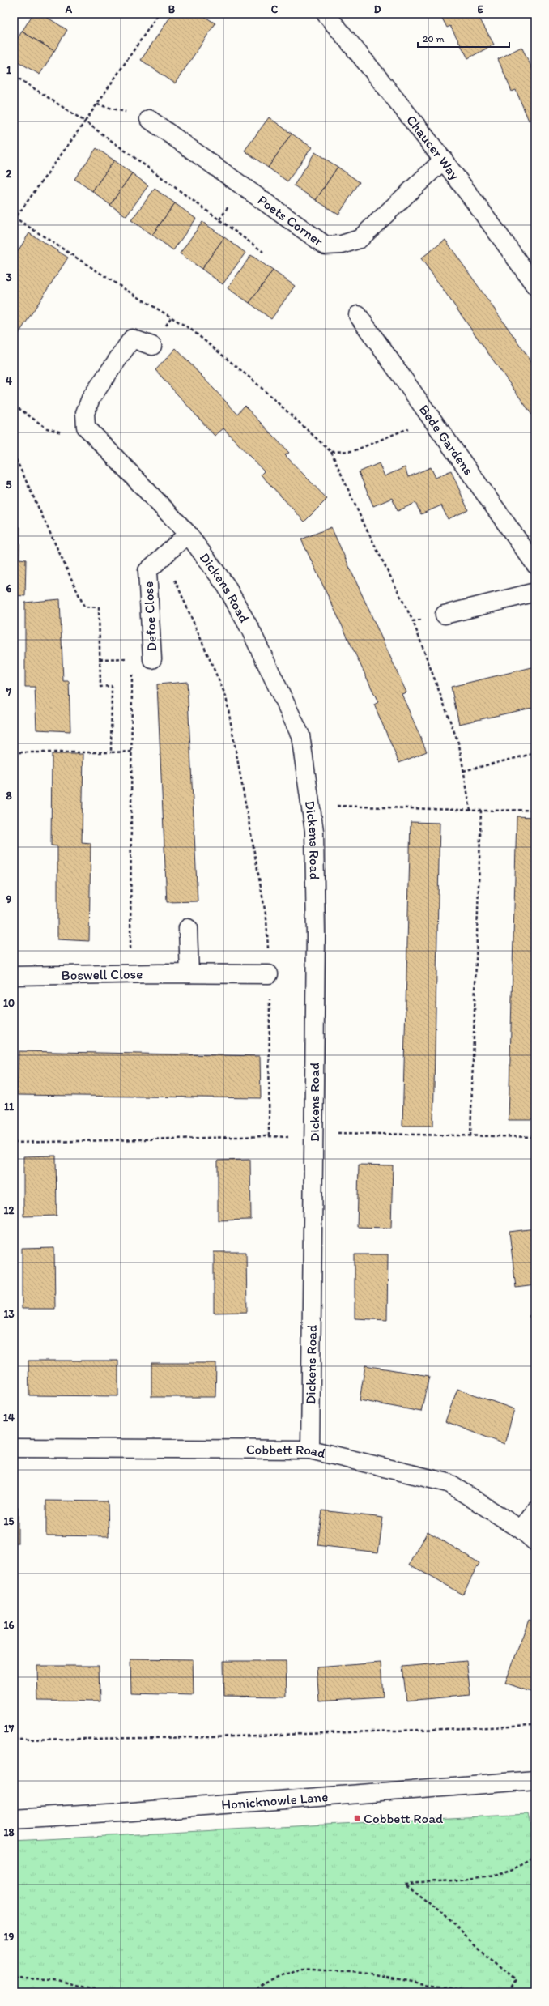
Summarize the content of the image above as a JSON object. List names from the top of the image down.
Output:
{
  "streets": {
    "street": [
      "Chaucer Way",
      "Poets Corner",
      "Bede Gardens",
      "Dickens Road",
      "Defoe Close",
      "Boswell Close",
      "Cobbett Road",
      "Honicknowle Lane"
    ]
  },
  "crossings": [
    ["Chaucer Way", "Poets Corner"],
    ["Dickens Road", "Defoe Close"],
    ["Dickens Road", "Cobbett Road"]
  ],
  "places": {
    "transit": ["Cobbett Road"]
  },
  "scale_bar": "20 m",
  "grid": {
    "columns": [
      "A",
      "B",
      "C",
      "D",
      "E"
    ],
    "rows": [
      "1",
      "2",
      "3",
      "4",
      "5",
      "6",
      "7",
      "8",
      "9",
      "10",
      "11",
      "12",
      "13",
      "14",
      "15",
      "16",
      "17",
      "18",
      "19"
    ]
  }
}
